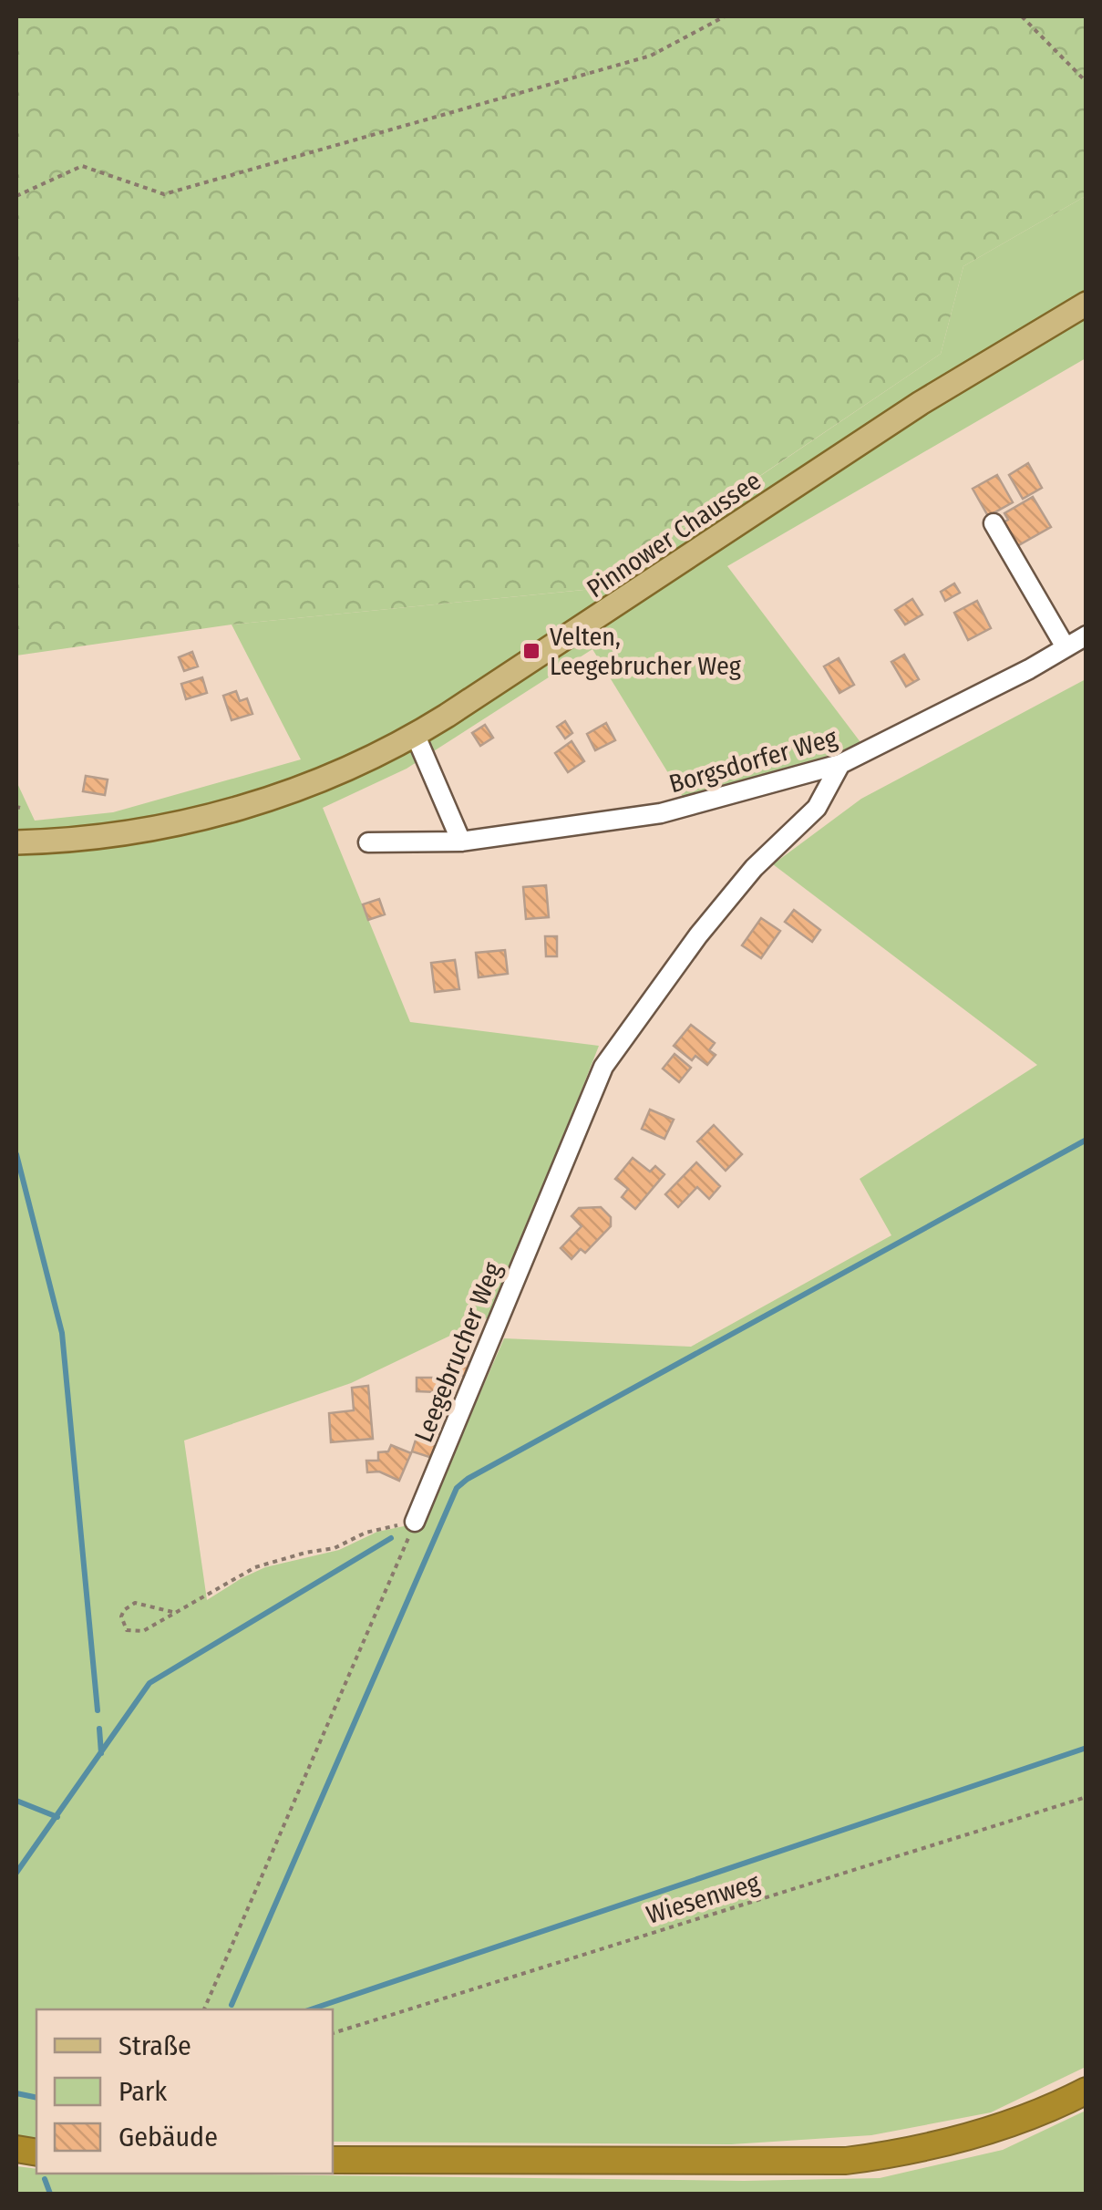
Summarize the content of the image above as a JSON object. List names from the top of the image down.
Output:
{
  "streets": {
    "main road": ["Pinnower Chaussee"],
    "street": ["Borgsdorfer Weg", "Leegebrucher Weg"],
    "path": ["Wiesenweg"]
  },
  "crossings": [
    ["Borgsdorfer Weg", "Leegebrucher Weg"]
  ],
  "places": {
    "transit": ["Velten, Leegebrucher Weg"]
  },
  "legend": ["Straße", "Park", "Gebäude"]
}
